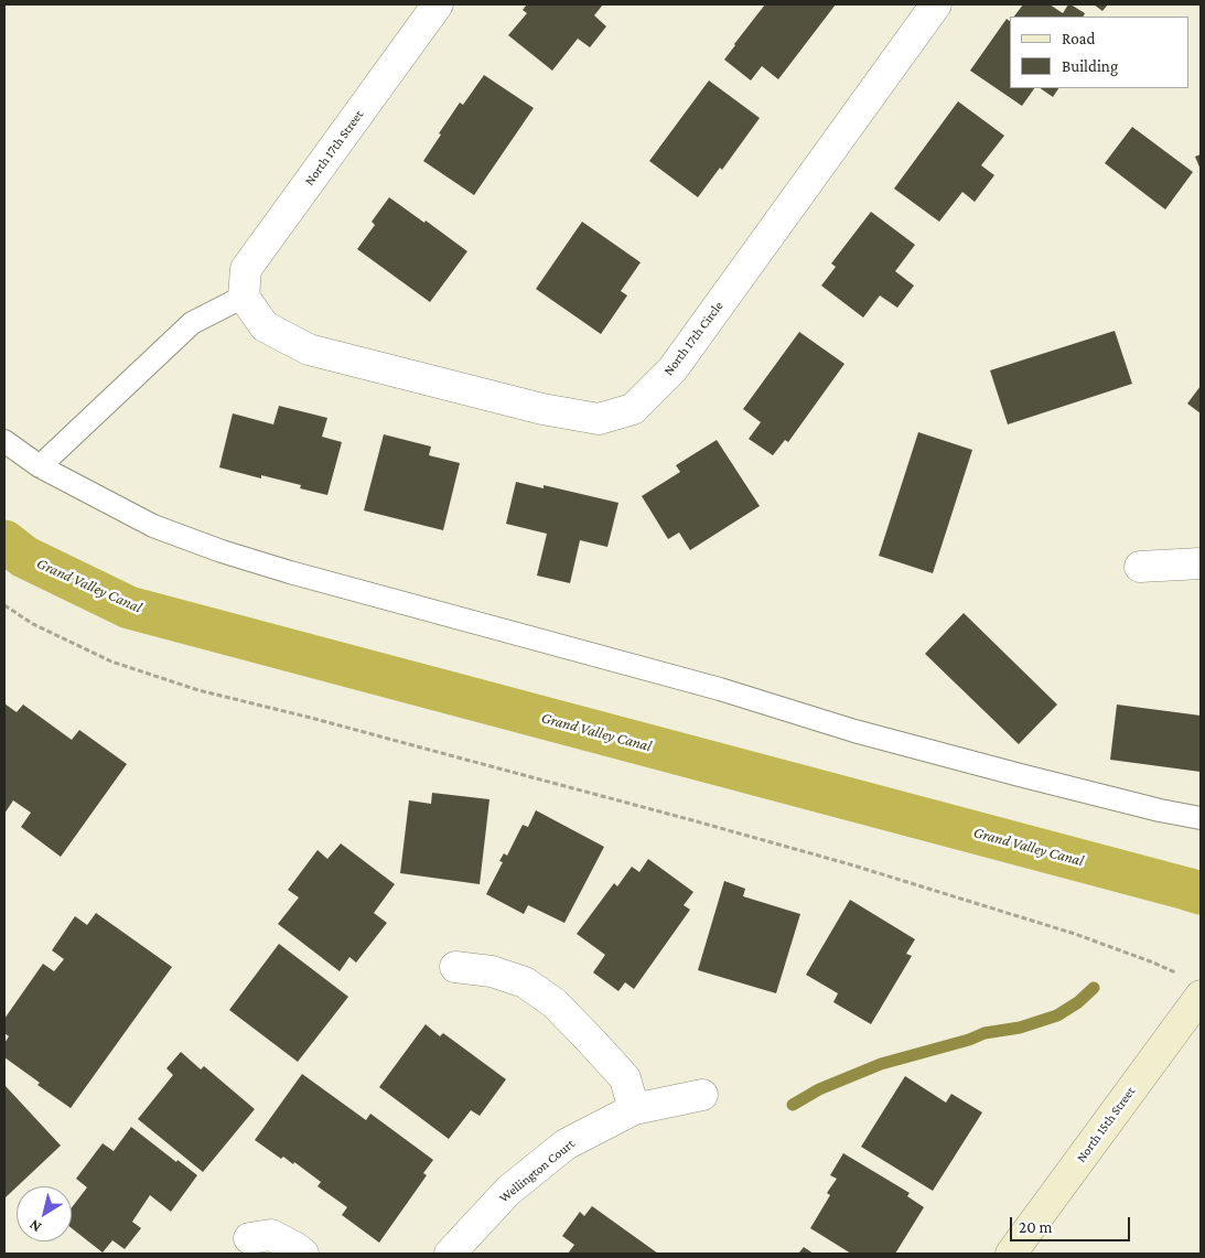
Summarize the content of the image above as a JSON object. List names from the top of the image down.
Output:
{
  "streets": {
    "street": [
      "North 17th Street",
      "North 17th Circle",
      "North 15th Street",
      "Wellington Court"
    ]
  },
  "crossings": [
    ["North 17th Street", "North 17th Circle"]
  ],
  "water": ["Grand Valley Canal"],
  "legend": ["Road", "Building"],
  "scale_bar": "20 m",
  "north": "bottom left"
}
